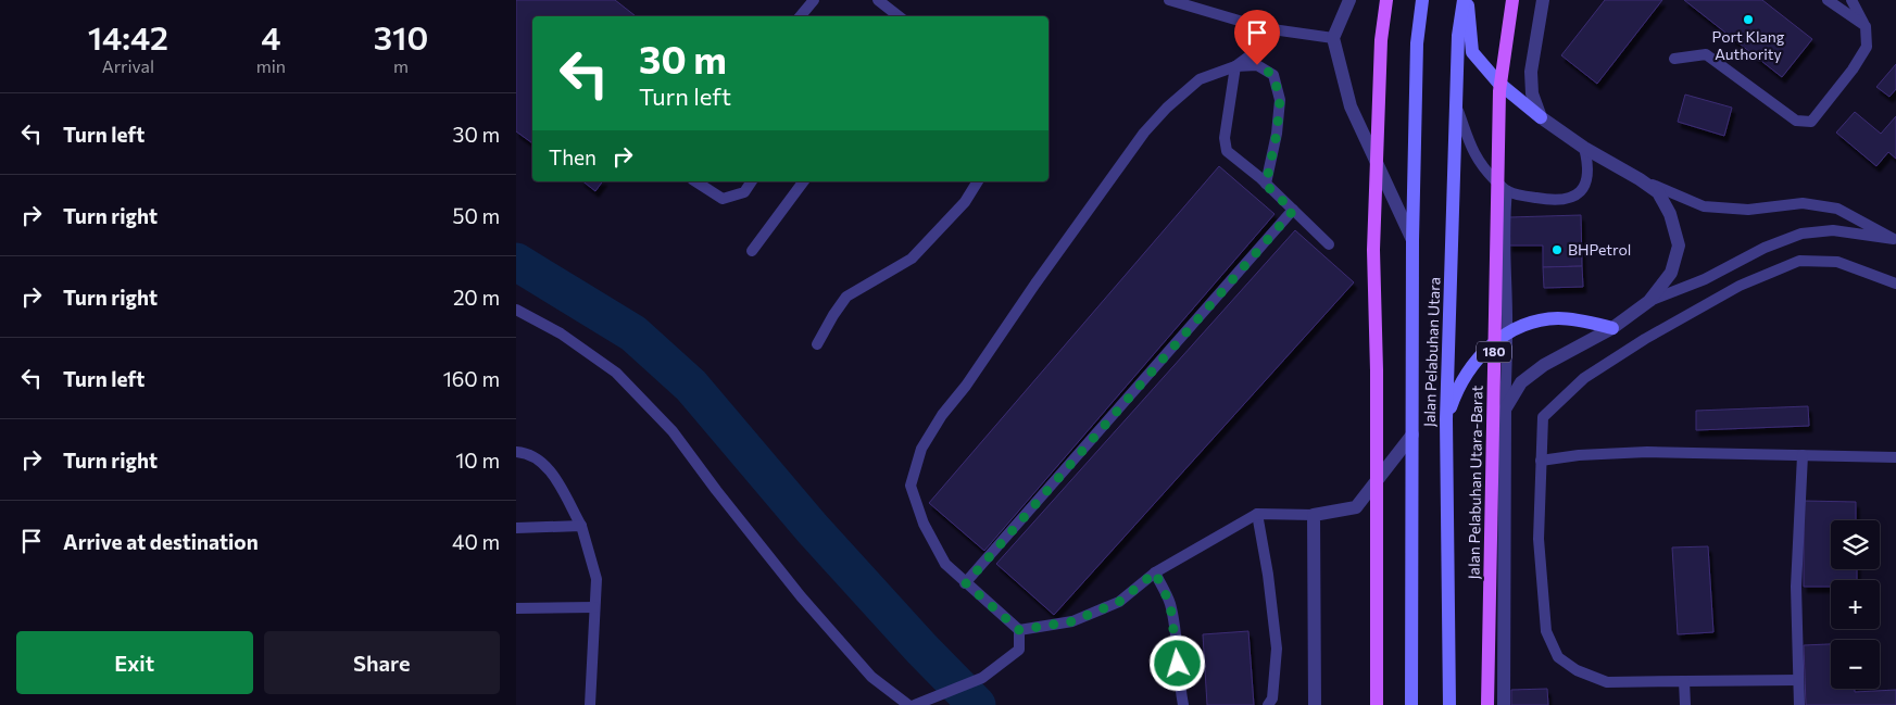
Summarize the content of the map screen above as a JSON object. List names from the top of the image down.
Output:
{
  "streets": {
    "main road": ["Jalan Pelabuhan Utara", "180", "Jalan Pelabuhan Utara-Barat"]
  },
  "places": ["Port Klang Authority", "BHPetrol"],
  "page": {
    "eta": [
      "14:42",
      "Arrival",
      "4",
      "min",
      "310",
      "m"
    ],
    "turn": ["30 m", "Turn left"],
    "list": [
      {
        "name": "Turn left",
        "value": "30 m"
      },
      {
        "name": "Turn right",
        "value": "50 m"
      },
      {
        "name": "Turn right",
        "value": "20 m"
      },
      {
        "name": "Turn left",
        "value": "160 m"
      },
      {
        "name": "Turn right",
        "value": "10 m"
      },
      {
        "name": "Arrive at destination",
        "value": "40 m"
      }
    ],
    "then": "Then",
    "map_buttons": ["+", "−"],
    "buttons": ["Exit", "Share"]
  }
}
